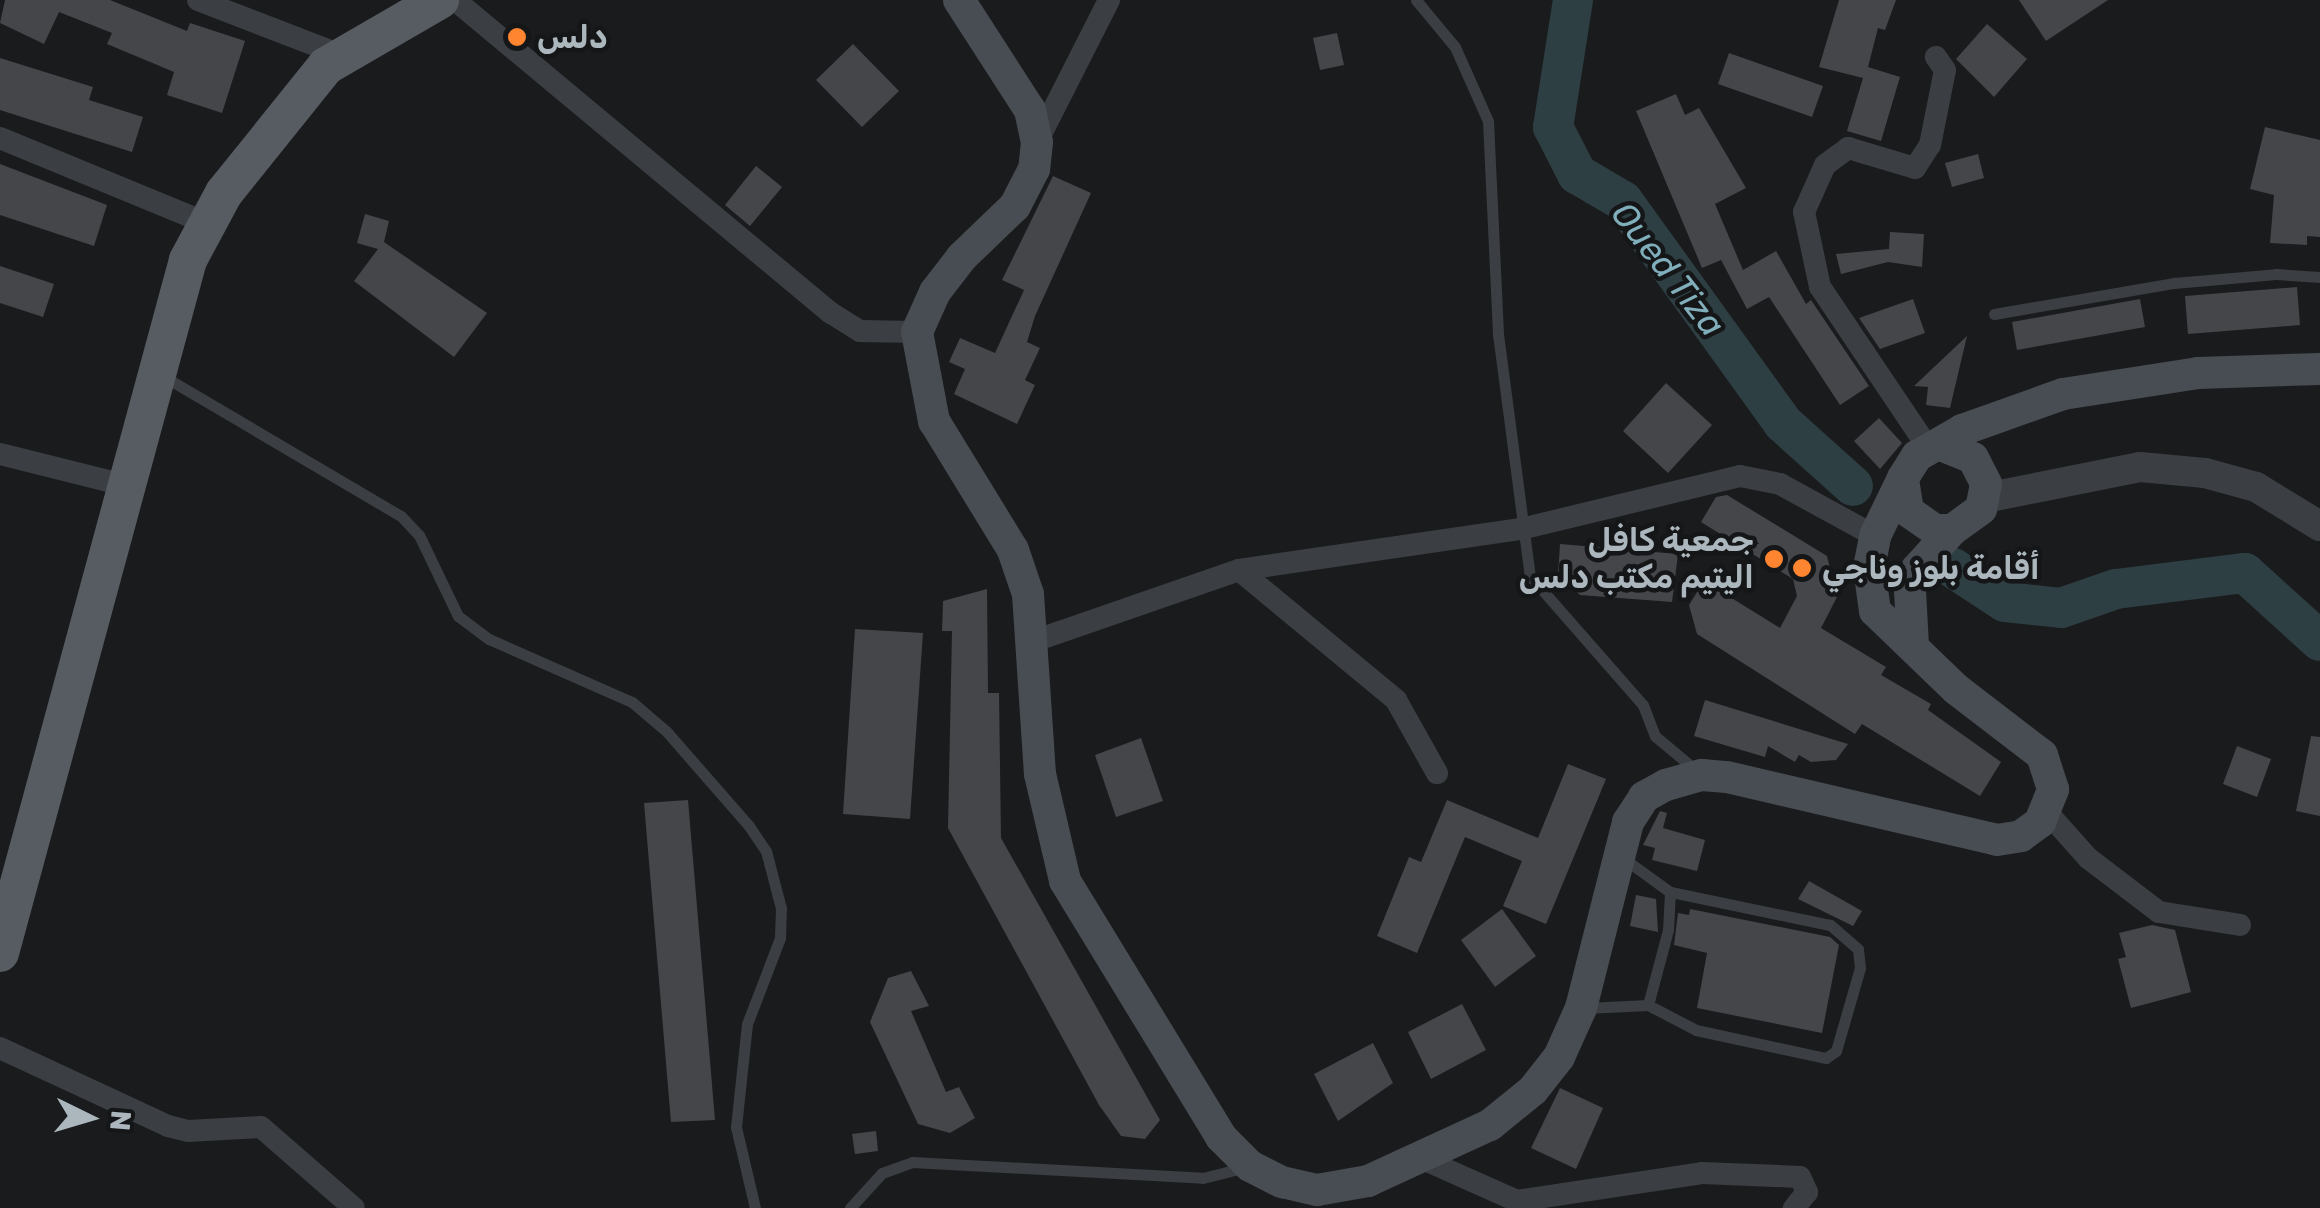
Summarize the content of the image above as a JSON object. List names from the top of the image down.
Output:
{
  "water": ["Oued Tiza"],
  "places": ["دلس", "جمعية كافل اليتيم مكتب دلس", "أقامة بلوز وناجي"],
  "north": "right"
}
